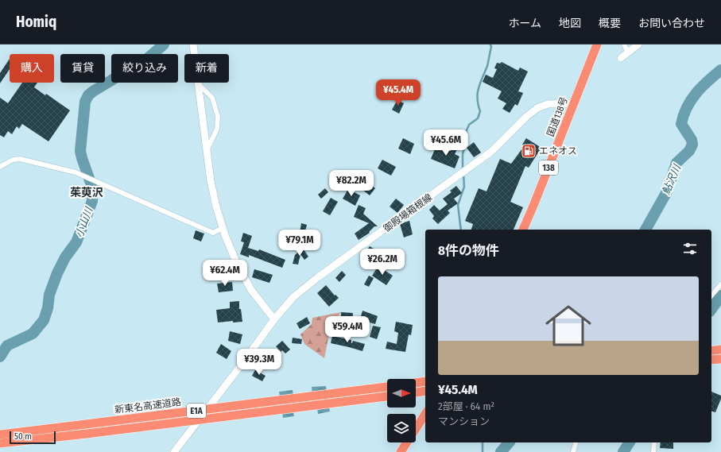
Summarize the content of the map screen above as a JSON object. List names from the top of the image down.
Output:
{
  "streets": {
    "highway": [
      "国道138号",
      "138",
      "新東名高速道路",
      "E1A"
    ],
    "main road": ["御殿場箱根線"]
  },
  "crossings": [
    ["国道138号", "御殿場箱根線"]
  ],
  "districts": ["茱萸沢"],
  "water": ["鮎沢川", "小山川"],
  "places": {
    "fuel station": ["エネオス"]
  },
  "scale_bar": "50 m",
  "north": "right",
  "page": {
    "header": "Homiq",
    "nav": [
      "ホーム",
      "地図",
      "概要",
      "お問い合わせ"
    ],
    "chip": [
      "購入",
      "賃貸",
      "絞り込み",
      "新着"
    ],
    "price": [
      "¥45.4M",
      "¥45.6M",
      "¥82.2M",
      "¥79.1M",
      "¥26.2M",
      "¥62.4M",
      "¥59.4M",
      "¥39.3M"
    ],
    "heading": "8件の物件",
    "list": [
      {
        "name": "¥45.4M",
        "note": "2部屋 · 64 m² · マンション"
      }
    ],
    "scale": "50 m"
  }
}
